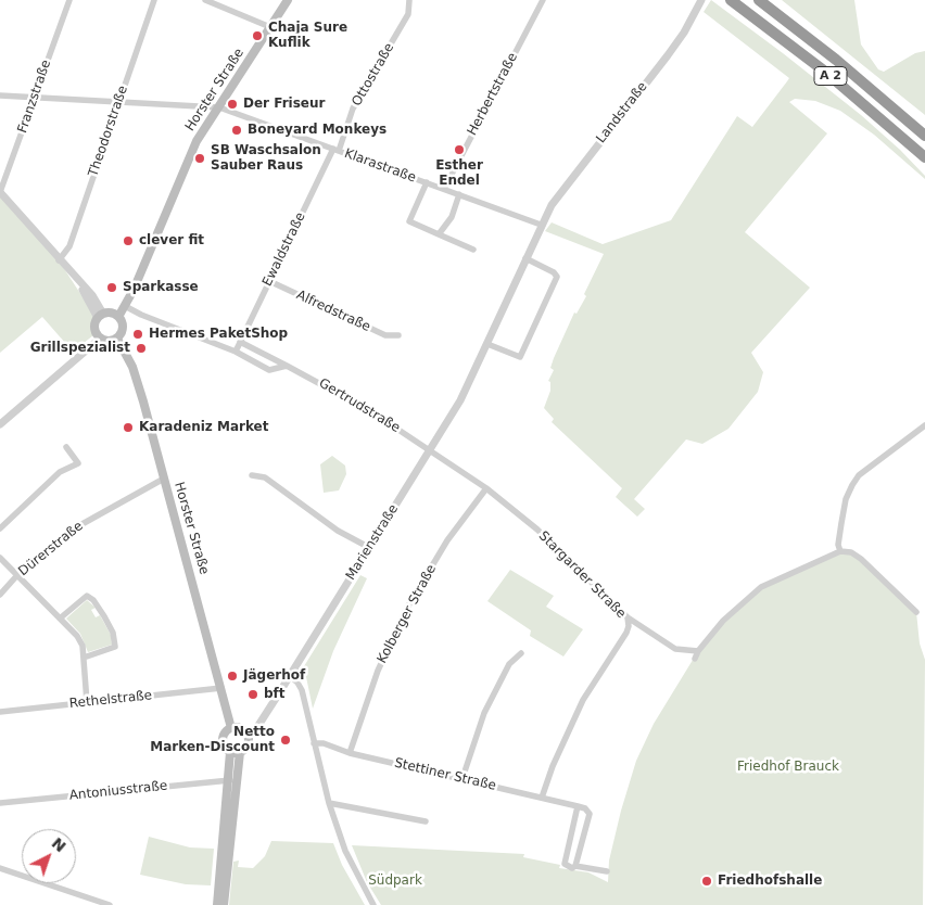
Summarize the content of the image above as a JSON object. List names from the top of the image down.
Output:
{
  "streets": {
    "highway": ["A 2"],
    "main road": ["Horster Straße"],
    "street": [
      "Ottostraße",
      "Herbertstraße",
      "Franzstraße",
      "Landstraße",
      "Theodorstraße",
      "Klarastraße",
      "Ewaldstraße",
      "Alfredstraße",
      "Gertrudstraße",
      "Marienstraße",
      "Dürerstraße",
      "Stargarder Straße",
      "Kolberger Straße",
      "Rethelstraße",
      "Stettiner Straße",
      "Antoniusstraße"
    ]
  },
  "crossings": [
    ["Ottostraße", "Klarastraße"],
    ["Ottostraße", "Ewaldstraße"],
    ["Horster Straße", "Klarastraße"],
    ["Horster Straße", "Gertrudstraße"],
    ["Horster Straße", "Marienstraße"],
    ["Horster Straße", "Dürerstraße"],
    ["Horster Straße", "Rethelstraße"],
    ["Herbertstraße", "Klarastraße"],
    ["Franzstraße", "Klarastraße"],
    ["Landstraße", "Klarastraße"],
    ["Landstraße", "Marienstraße"],
    ["Theodorstraße", "Klarastraße"],
    ["Klarastraße", "Ewaldstraße"],
    ["Klarastraße", "Marienstraße"],
    ["Ewaldstraße", "Alfredstraße"],
    ["Ewaldstraße", "Gertrudstraße"],
    ["Gertrudstraße", "Marienstraße"],
    ["Gertrudstraße", "Stargarder Straße"],
    ["Marienstraße", "Stargarder Straße"],
    ["Stargarder Straße", "Kolberger Straße"],
    ["Stargarder Straße", "Stettiner Straße"],
    ["Kolberger Straße", "Stettiner Straße"]
  ],
  "parks": ["Friedhof Brauck", "Südpark"],
  "places": [
    "Chaja Sure Kuflik",
    "Der Friseur",
    "Boneyard Monkeys",
    "Esther Endel",
    "SB Waschsalon Sauber Raus",
    "clever fit",
    "Sparkasse",
    "Hermes PaketShop",
    "Grillspezialist",
    "Karadeniz Market",
    "Jägerhof",
    "bft",
    "Netto Marken-Discount",
    "Friedhofshalle"
  ],
  "north": "top right"
}
